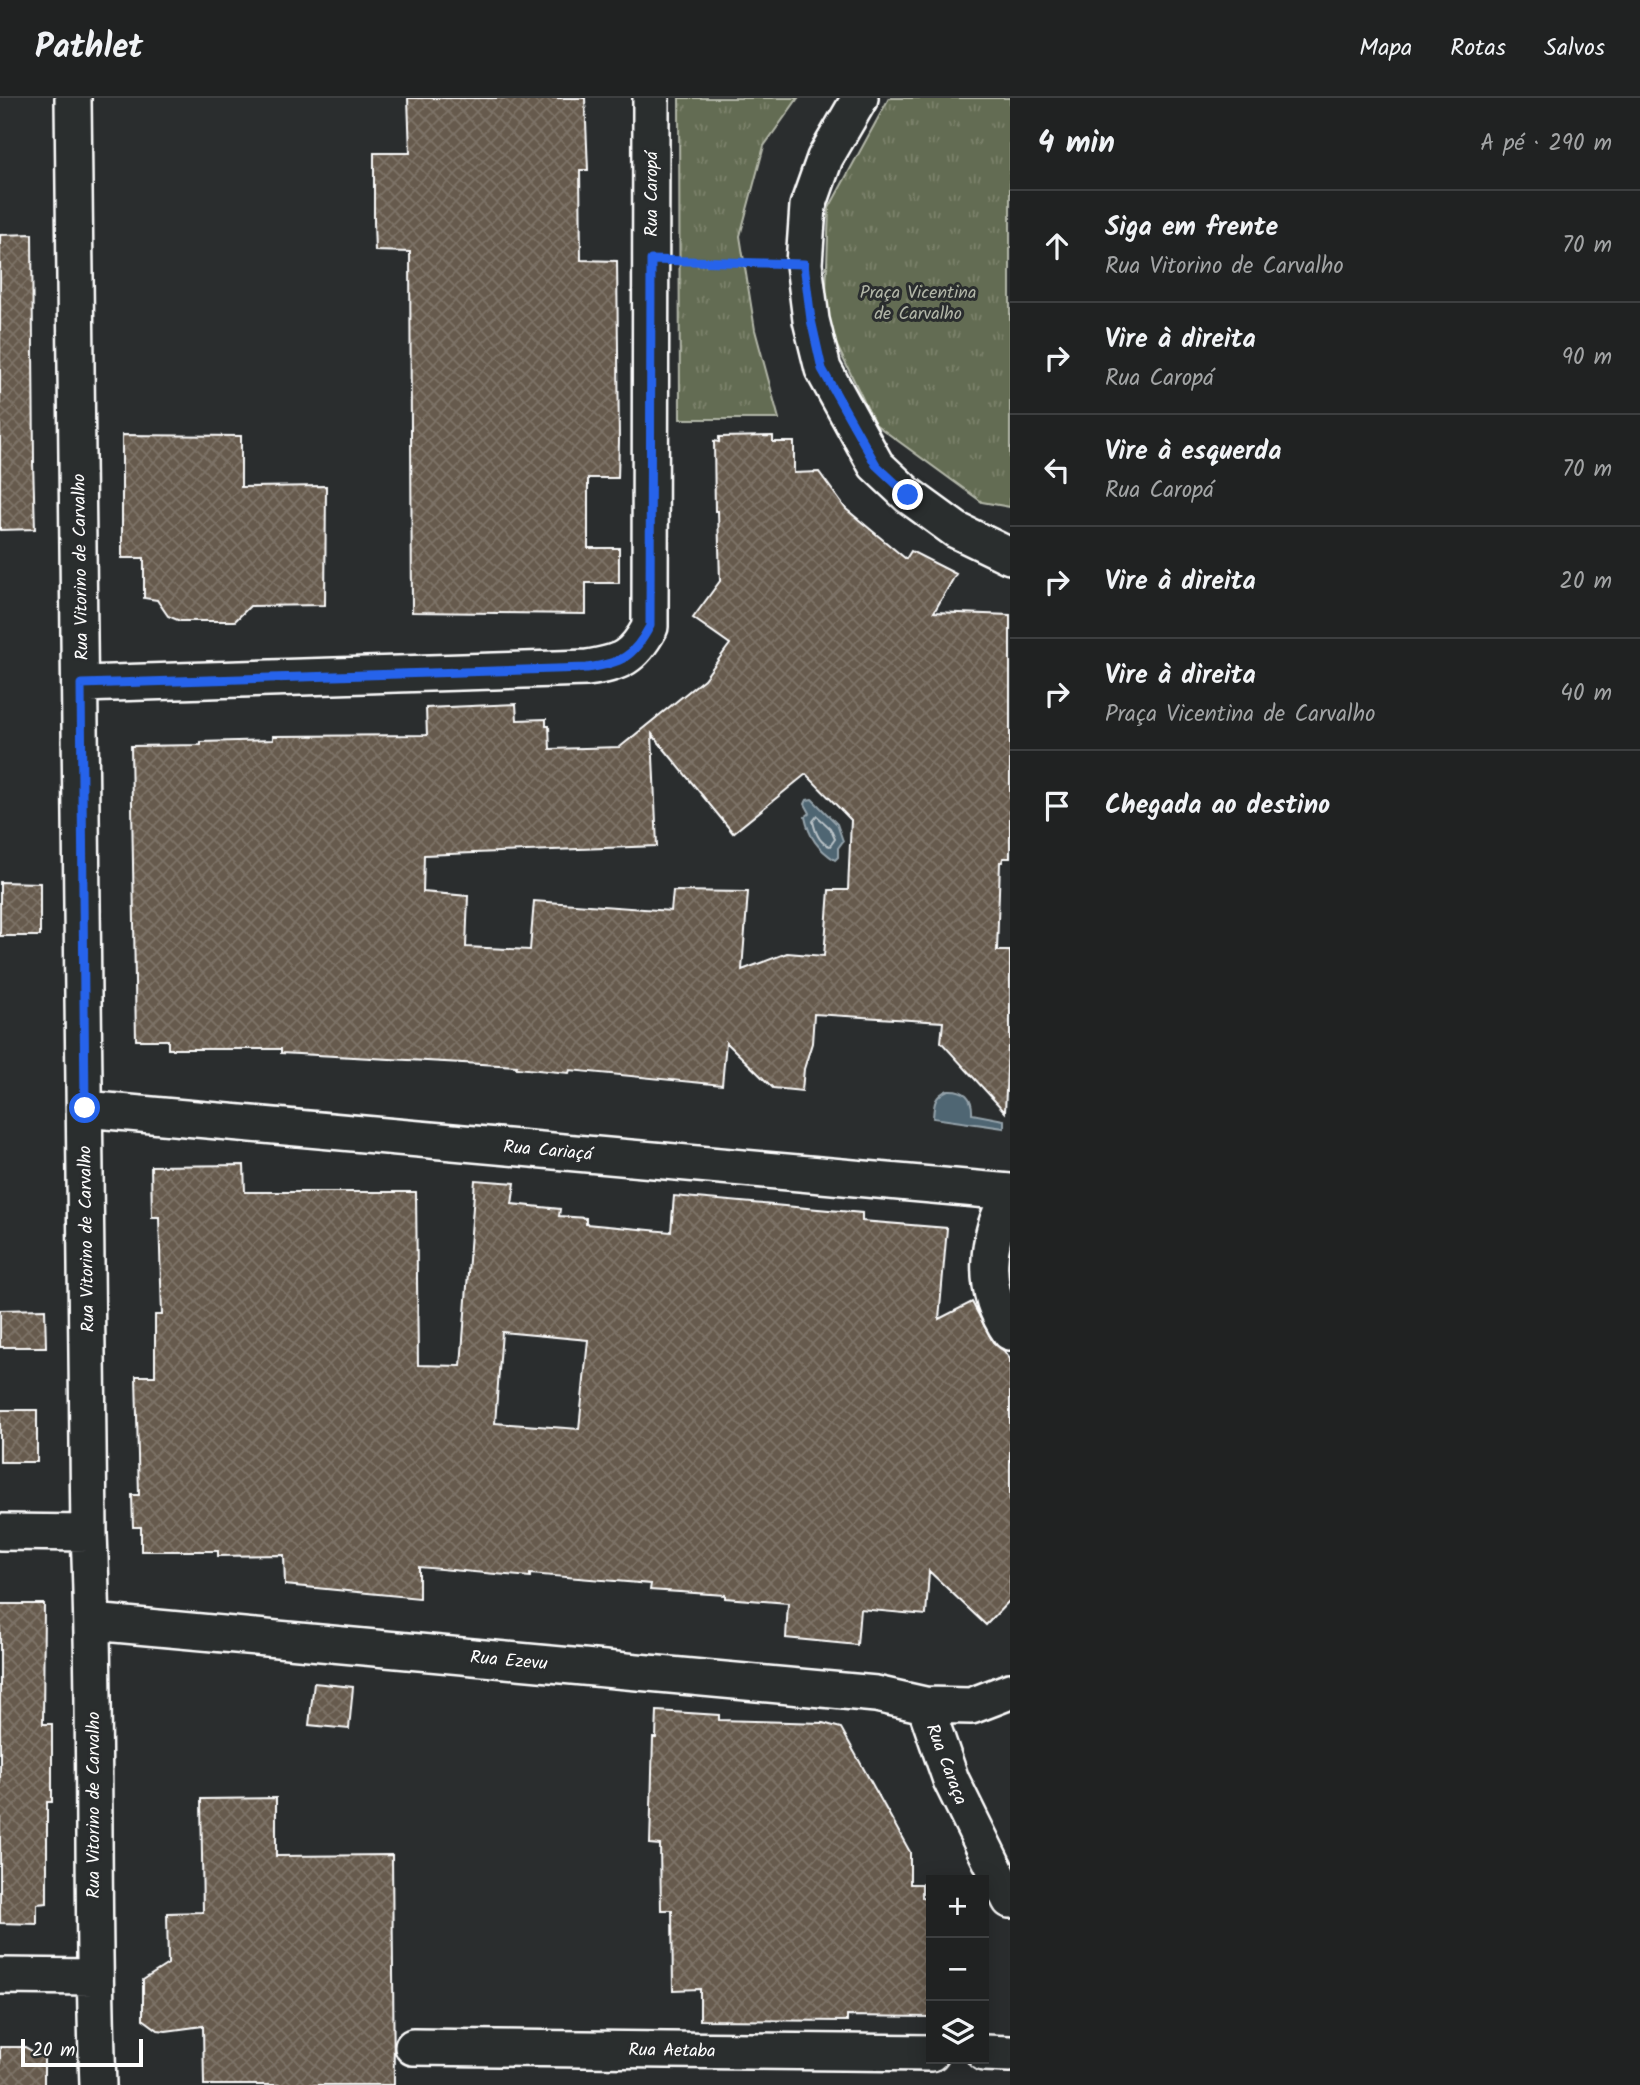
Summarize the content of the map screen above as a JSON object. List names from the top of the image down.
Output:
{
  "streets": {
    "street": [
      "Rua Caropá",
      "Rua Vitorino de Carvalho",
      "Rua Cariaçá",
      "Rua Ezevu",
      "Rua Caraça",
      "Rua Aetaba"
    ]
  },
  "crossings": [
    ["Rua Caropá", "Rua Vitorino de Carvalho"],
    ["Rua Vitorino de Carvalho", "Rua Cariaçá"],
    ["Rua Vitorino de Carvalho", "Rua Ezevu"],
    ["Rua Ezevu", "Rua Caraça"]
  ],
  "parks": ["Praça Vicentina de Carvalho"],
  "scale_bar": "20 m",
  "page": {
    "header": "Pathlet",
    "nav": ["Mapa", "Rotas", "Salvos"],
    "heading": ["4 min", "A pé · 290 m"],
    "list": [
      ["Siga em frente", "Rua Vitorino de Carvalho", "70 m"],
      ["Vire à direita", "Rua Caropá", "90 m"],
      ["Vire à esquerda", "Rua Caropá", "70 m"],
      ["Vire à direita", "20 m"],
      ["Vire à direita", "Praça Vicentina de Carvalho", "40 m"],
      "Chegada ao destino"
    ],
    "map_buttons": ["+", "−"],
    "scale": "20 m"
  }
}
